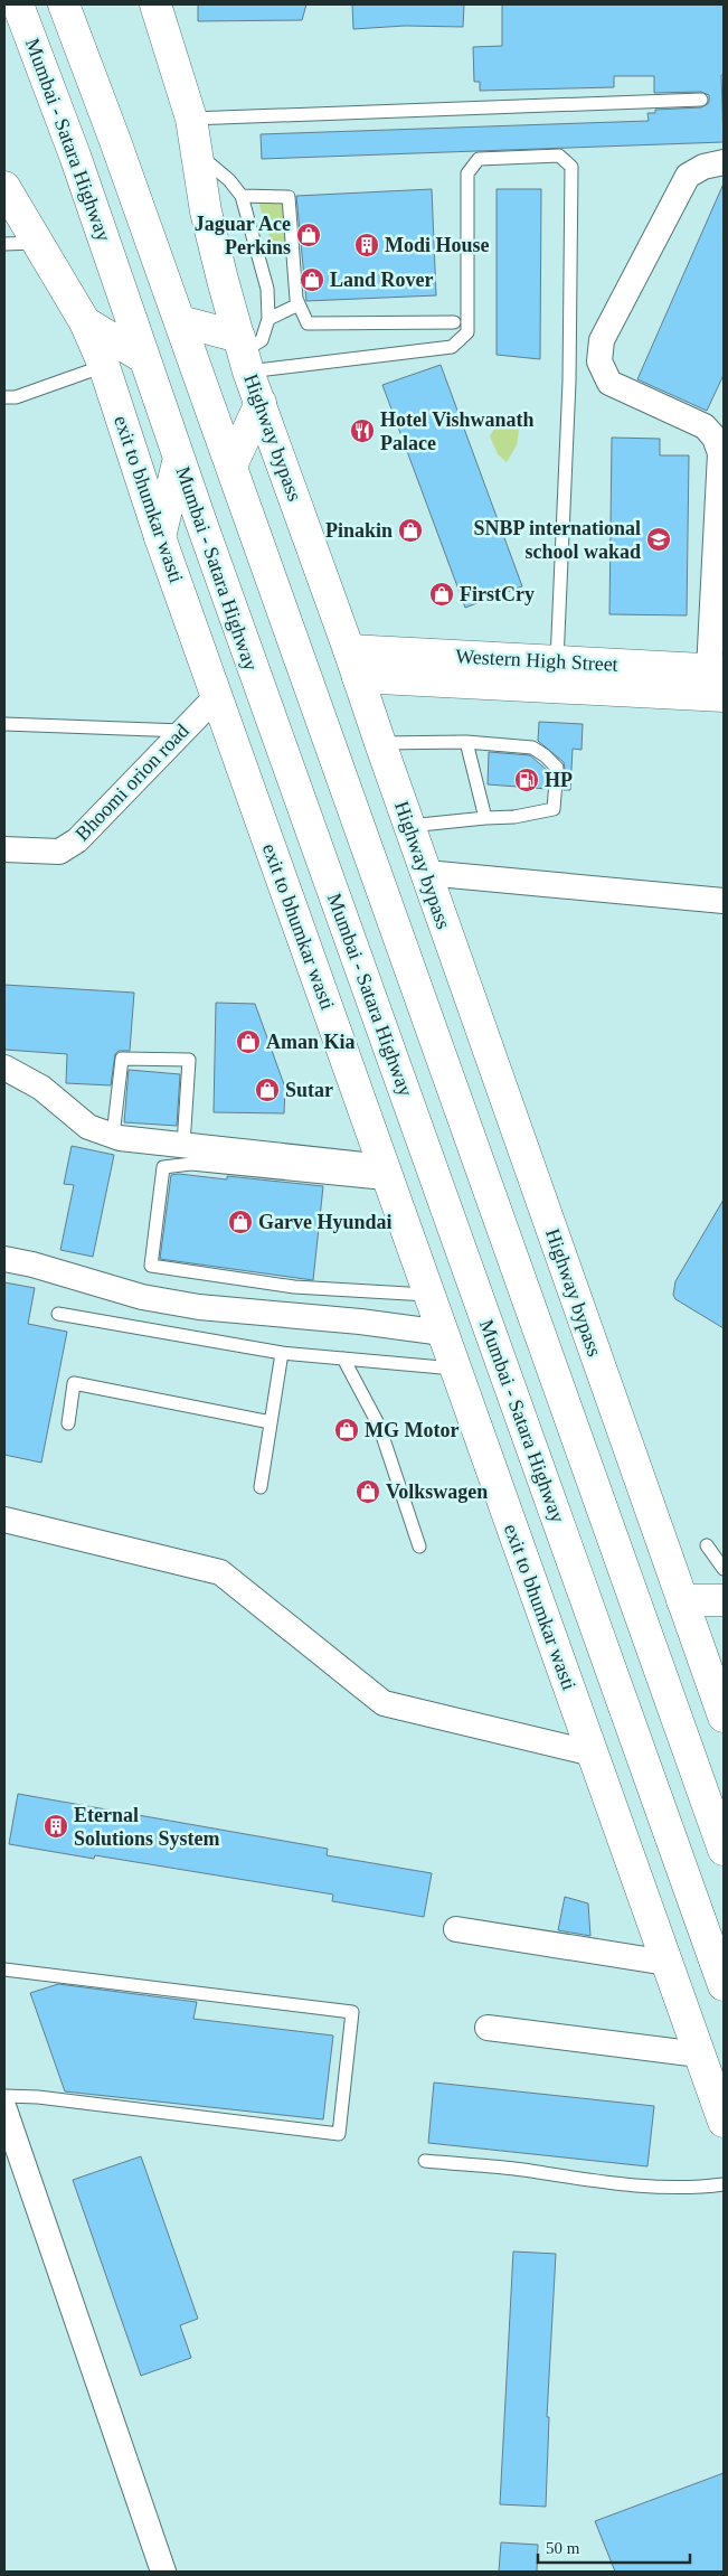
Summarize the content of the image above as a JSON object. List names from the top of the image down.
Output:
{
  "streets": {
    "main road": [
      "Mumbai - Satara Highway",
      "Highway bypass",
      "exit to bhumkar wasti",
      "Western High Street"
    ],
    "street": ["Bhoomi orion road"]
  },
  "crossings": [
    ["Highway bypass", "Western High Street"],
    ["exit to bhumkar wasti", "Bhoomi orion road"]
  ],
  "places": {
    "shop": [
      "Jaguar Ace Perkins",
      "Land Rover",
      "Pinakin",
      "FirstCry",
      "Aman Kia",
      "Sutar",
      "Garve Hyundai",
      "MG Motor",
      "Volkswagen"
    ],
    "building": ["Modi House", "Eternal Solutions System"],
    "restaurant": ["Hotel Vishwanath Palace"],
    "school or university": ["SNBP international school wakad"],
    "fuel station": ["HP"]
  },
  "scale_bar": "50 m"
}
